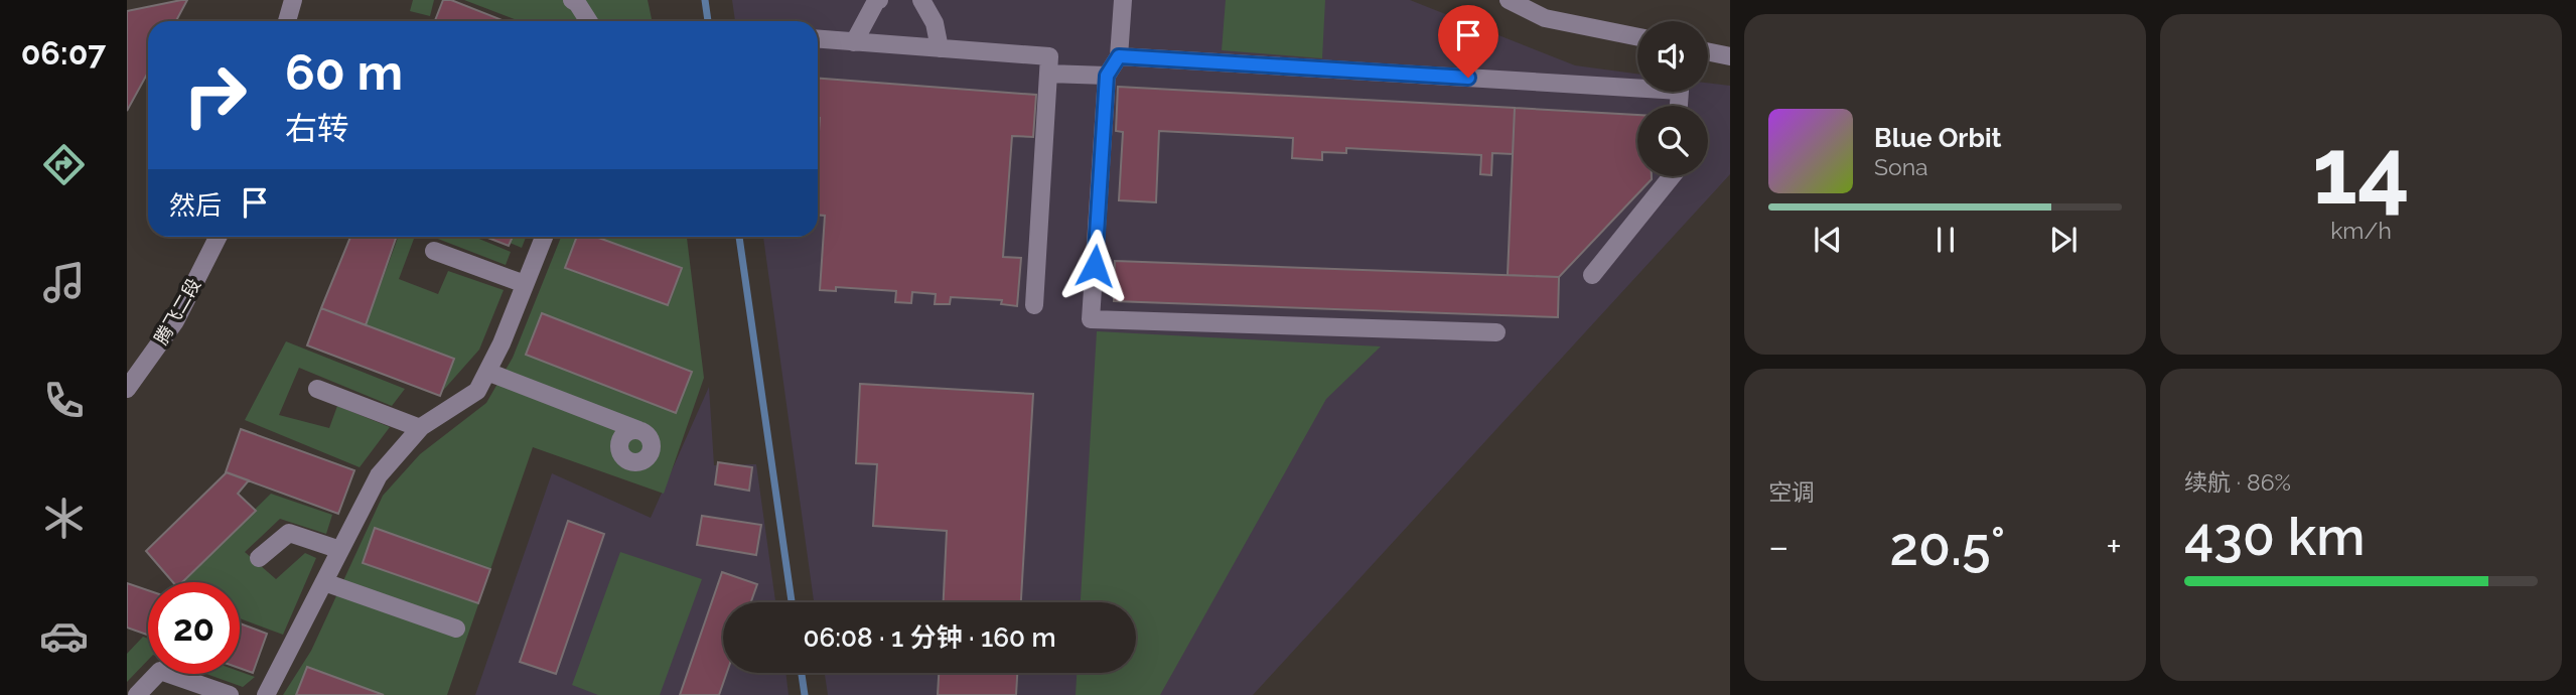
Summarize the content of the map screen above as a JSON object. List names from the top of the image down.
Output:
{
  "streets": {
    "street": ["腾飞二段"]
  },
  "page": {
    "tabs": "06:07",
    "tile": [
      ["14", "km/h"],
      "空调",
      ["续航 · 86%", "430 km"]
    ],
    "turn": ["60 m", "右转"],
    "song": ["Blue Orbit", "Sona"],
    "then": "然后",
    "heat": ["−", "20.5°", "+"],
    "limit": "20",
    "trip": "06:08 · 1 分钟 · 160 m"
  }
}
